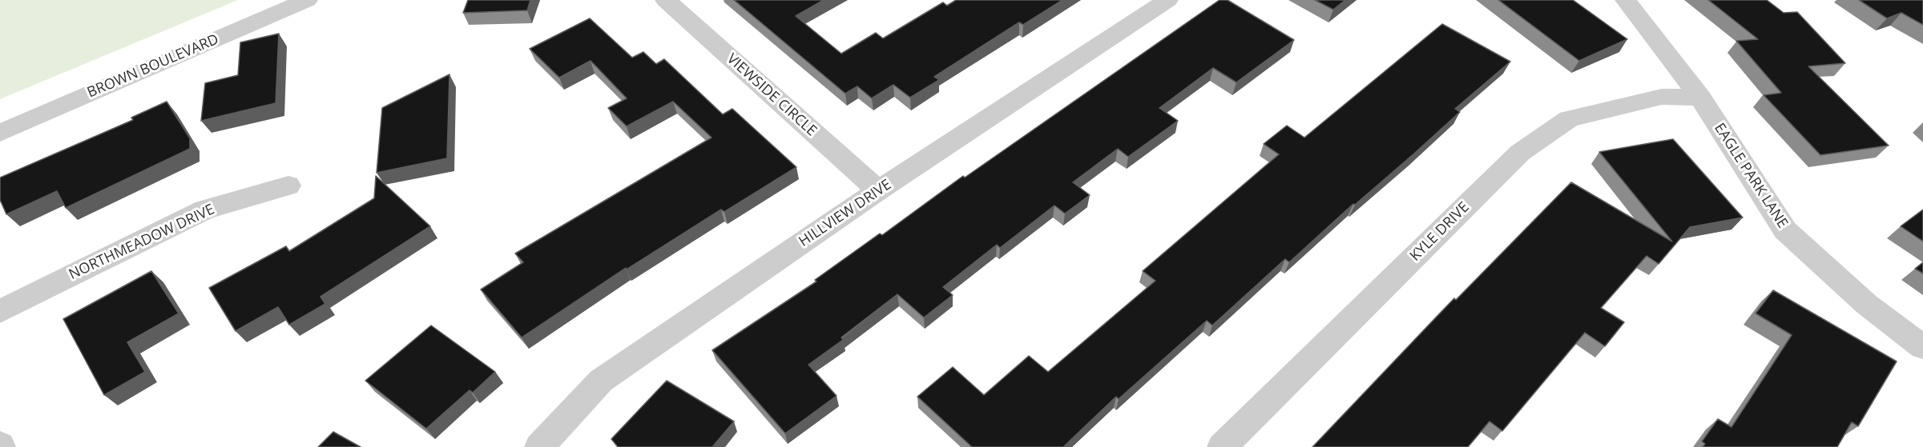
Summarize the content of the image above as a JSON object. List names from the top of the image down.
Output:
{
  "streets": {
    "street": [
      "BROWN BOULEVARD",
      "VIEWSIDE CIRCLE",
      "EAGLE PARK LANE",
      "HILLVIEW DRIVE",
      "KYLE DRIVE",
      "NORTHMEADOW DRIVE"
    ]
  },
  "crossings": [
    ["VIEWSIDE CIRCLE", "HILLVIEW DRIVE"],
    ["EAGLE PARK LANE", "KYLE DRIVE"]
  ]
}
